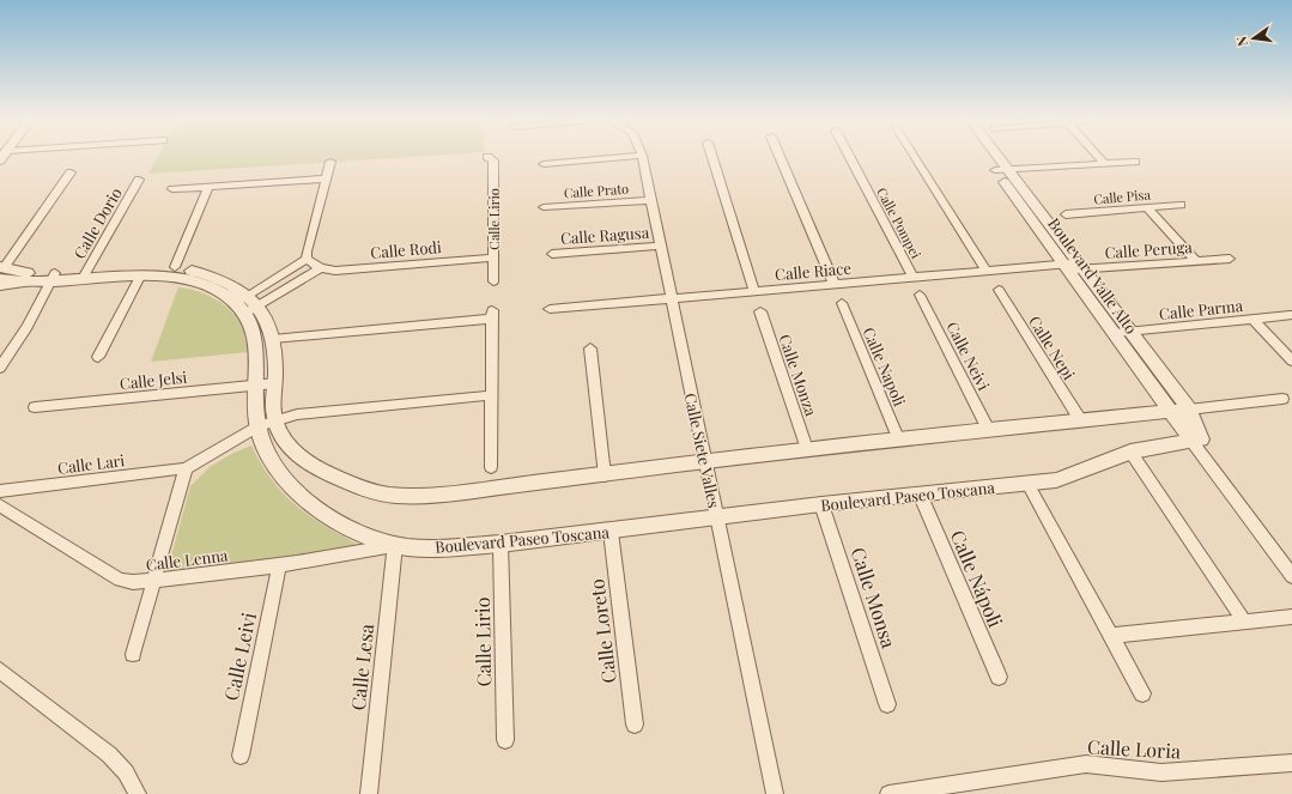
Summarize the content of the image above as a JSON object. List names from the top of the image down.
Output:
{
  "streets": {
    "street": [
      "Calle Prato",
      "Calle Pisa",
      "Calle Lirio",
      "Calle Dorio",
      "Calle Pompei",
      "Calle Ragusa",
      "Calle Rodi",
      "Calle Peruga",
      "Calle Riace",
      "Boulevard Valle Alto",
      "Calle Parma",
      "Calle Nepi",
      "Calle Neivi",
      "Calle Napoli",
      "Calle Monza",
      "Calle Jelsi",
      "Calle Siete Valles",
      "Calle Lari",
      "Boulevard Paseo Toscana",
      "Calle Lenna",
      "Calle Nápoli",
      "Calle Monsa",
      "Calle Loreto",
      "Calle Leivi",
      "Calle Lesa",
      "Calle Loria"
    ]
  },
  "crossings": [
    ["Calle Prato", "Calle Siete Valles"],
    ["Calle Lirio", "Calle Rodi"],
    ["Calle Lirio", "Boulevard Paseo Toscana"],
    ["Calle Pompei", "Calle Riace"],
    ["Calle Ragusa", "Calle Siete Valles"],
    ["Calle Peruga", "Calle Riace"],
    ["Calle Peruga", "Boulevard Valle Alto"],
    ["Calle Riace", "Boulevard Valle Alto"],
    ["Calle Riace", "Calle Siete Valles"],
    ["Boulevard Valle Alto", "Calle Parma"],
    ["Boulevard Valle Alto", "Boulevard Paseo Toscana"],
    ["Calle Jelsi", "Boulevard Paseo Toscana"],
    ["Calle Siete Valles", "Boulevard Paseo Toscana"],
    ["Boulevard Paseo Toscana", "Calle Lenna"],
    ["Boulevard Paseo Toscana", "Calle Nápoli"],
    ["Boulevard Paseo Toscana", "Calle Monsa"],
    ["Boulevard Paseo Toscana", "Calle Loreto"],
    ["Boulevard Paseo Toscana", "Calle Lesa"],
    ["Calle Lenna", "Calle Leivi"],
    ["Calle Lenna", "Calle Lesa"]
  ],
  "north": "left"
}
